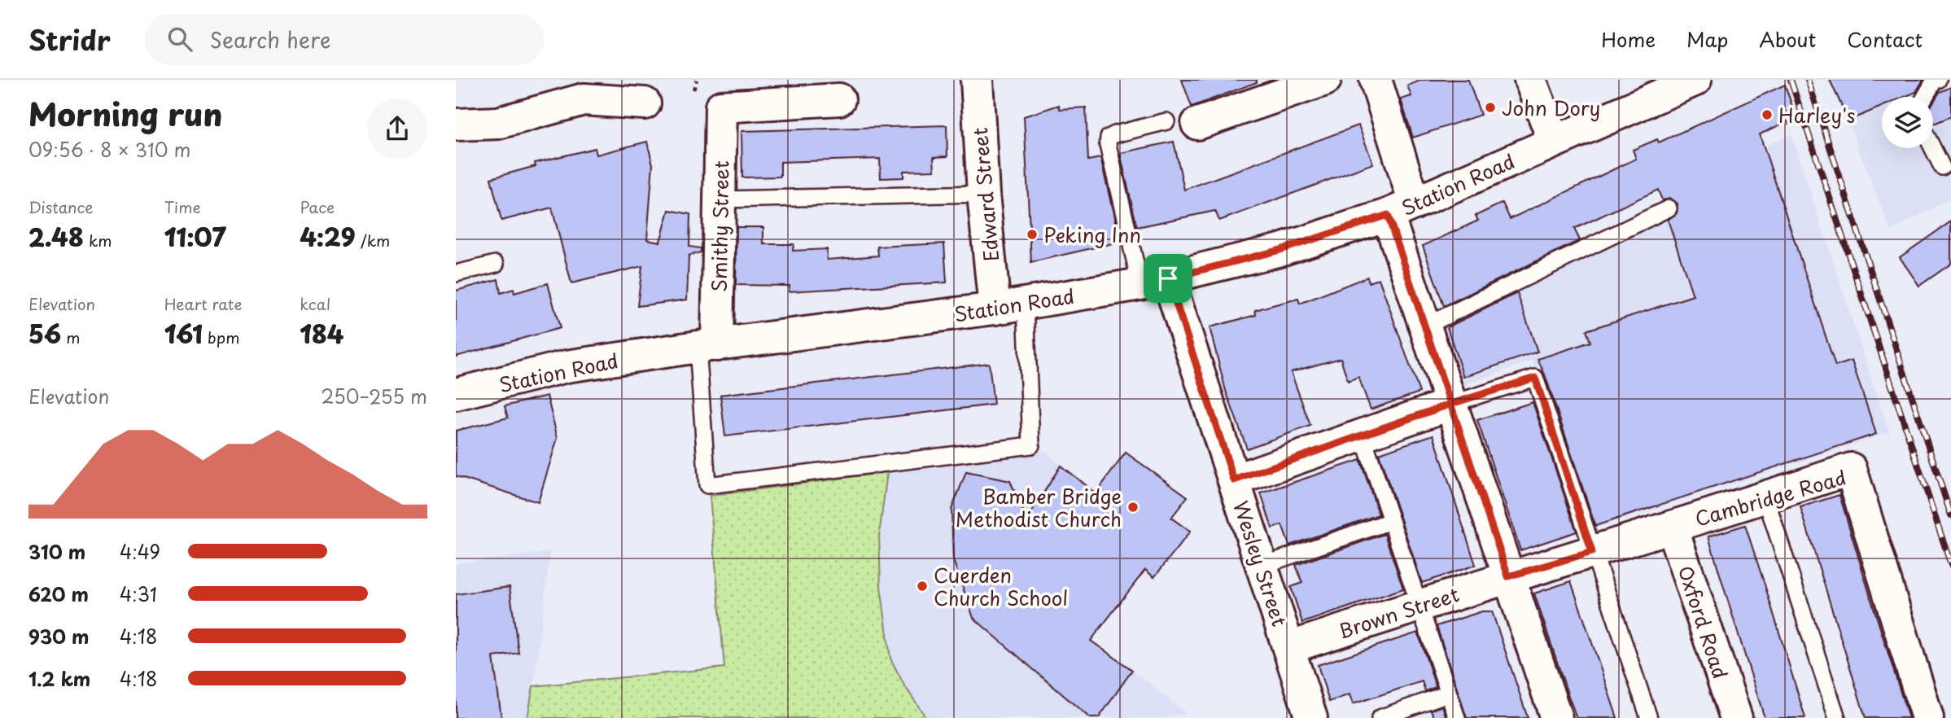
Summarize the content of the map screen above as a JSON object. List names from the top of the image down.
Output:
{
  "streets": {
    "street": [
      "Station Road",
      "Edward Street",
      "Smithy Street",
      "Cambridge Road",
      "Wesley Street",
      "Brown Street",
      "Oxford Road"
    ]
  },
  "crossings": [
    ["Station Road", "Edward Street"],
    ["Station Road", "Smithy Street"],
    ["Station Road", "Wesley Street"],
    ["Cambridge Road", "Brown Street"],
    ["Cambridge Road", "Oxford Road"],
    ["Wesley Street", "Brown Street"]
  ],
  "places": [
    "John Dory",
    "Harley's",
    "Peking Inn",
    "Bamber Bridge Methodist Church",
    "Cuerden Church School"
  ],
  "page": {
    "header": "Stridr",
    "search": "Search here",
    "nav": [
      "Home",
      "Map",
      "About",
      "Contact"
    ],
    "heading": ["Morning run", "09:56 · 8 × 310 m"],
    "stats": [
      ["Distance", "2.48 km"],
      ["Time", "11:07"],
      ["Pace", "4:29 /km"],
      ["Elevation", "56 m"],
      ["Heart rate", "161 bpm"],
      ["kcal", "184"]
    ],
    "chart": ["Elevation", "250–255 m"],
    "list": [
      {
        "name": "310 m",
        "note": "4:49"
      },
      {
        "name": "620 m",
        "note": "4:31"
      },
      {
        "name": "930 m",
        "note": "4:18"
      },
      {
        "name": "1.2 km",
        "note": "4:18"
      }
    ]
  }
}
